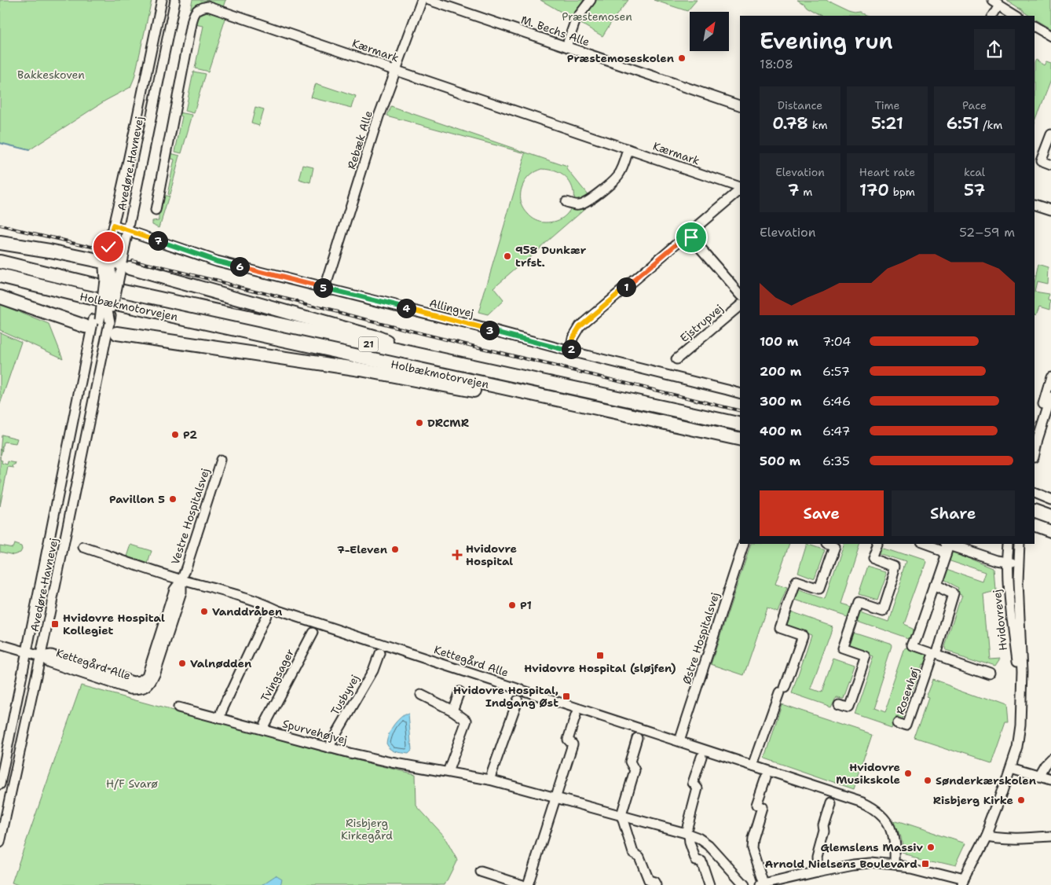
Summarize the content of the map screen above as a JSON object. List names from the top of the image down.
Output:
{
  "streets": {
    "highway": ["Holbækmotorvejen", "21"],
    "street": [
      "M. Bechs Alle",
      "Kærmark",
      "Rebæk Alle",
      "Avedøre Havnevej",
      "Allingvej",
      "Ejstrupvej",
      "Vestre Hospitalsvej",
      "Hvidovrevej",
      "Østre Hospitalsvej",
      "Kettegård Alle",
      "Tvingsager",
      "Rosenhøj",
      "Tusbyvej",
      "Spurvehøjvej"
    ]
  },
  "crossings": [
    ["Kærmark", "Rebæk Alle"],
    ["Rebæk Alle", "Allingvej"],
    ["Avedøre Havnevej", "Allingvej"],
    ["Avedøre Havnevej", "Kettegård Alle"],
    ["Vestre Hospitalsvej", "Kettegård Alle"],
    ["Østre Hospitalsvej", "Kettegård Alle"],
    ["Tvingsager", "Spurvehøjvej"],
    ["Tusbyvej", "Spurvehøjvej"]
  ],
  "parks": [
    "Præstemosen",
    "Bakkeskoven",
    "H/F Svarø",
    "Risbjerg Kirkegård"
  ],
  "places": {
    "other": [
      "Præstemoseskolen",
      "958 Dunkær trfst.",
      "DRCMR",
      "P2",
      "Pavillon 5",
      "7-Eleven",
      "P1",
      "Vanddråben",
      "Valnødden",
      "Hvidovre Musikskole",
      "Sønderkærskolen",
      "Risbjerg Kirke",
      "Glemslens Massiv"
    ],
    "health": ["Hvidovre Hospital"],
    "transit": [
      "Hvidovre Hospital Kollegiet",
      "Hvidovre Hospital (sløjfen)",
      "Hvidovre Hospital, Indgang Øst",
      "Arnold Nielsens Boulevard"
    ]
  },
  "north": "top right",
  "page": {
    "heading": ["Evening run", "18:08"],
    "stats": [
      ["Distance", "0.78 km"],
      ["Time", "5:21"],
      ["Pace", "6:51 /km"],
      ["Elevation", "7 m"],
      ["Heart rate", "170 bpm"],
      ["kcal", "57"]
    ],
    "chart": ["Elevation", "52–59 m"],
    "pins": [
      "7",
      "6",
      "1",
      "5",
      "4",
      "3",
      "2"
    ],
    "list": [
      {
        "name": "100 m",
        "note": "7:04"
      },
      {
        "name": "200 m",
        "note": "6:57"
      },
      {
        "name": "300 m",
        "note": "6:46"
      },
      {
        "name": "400 m",
        "note": "6:47"
      },
      {
        "name": "500 m",
        "note": "6:35"
      }
    ],
    "buttons": ["Save", "Share"]
  }
}
